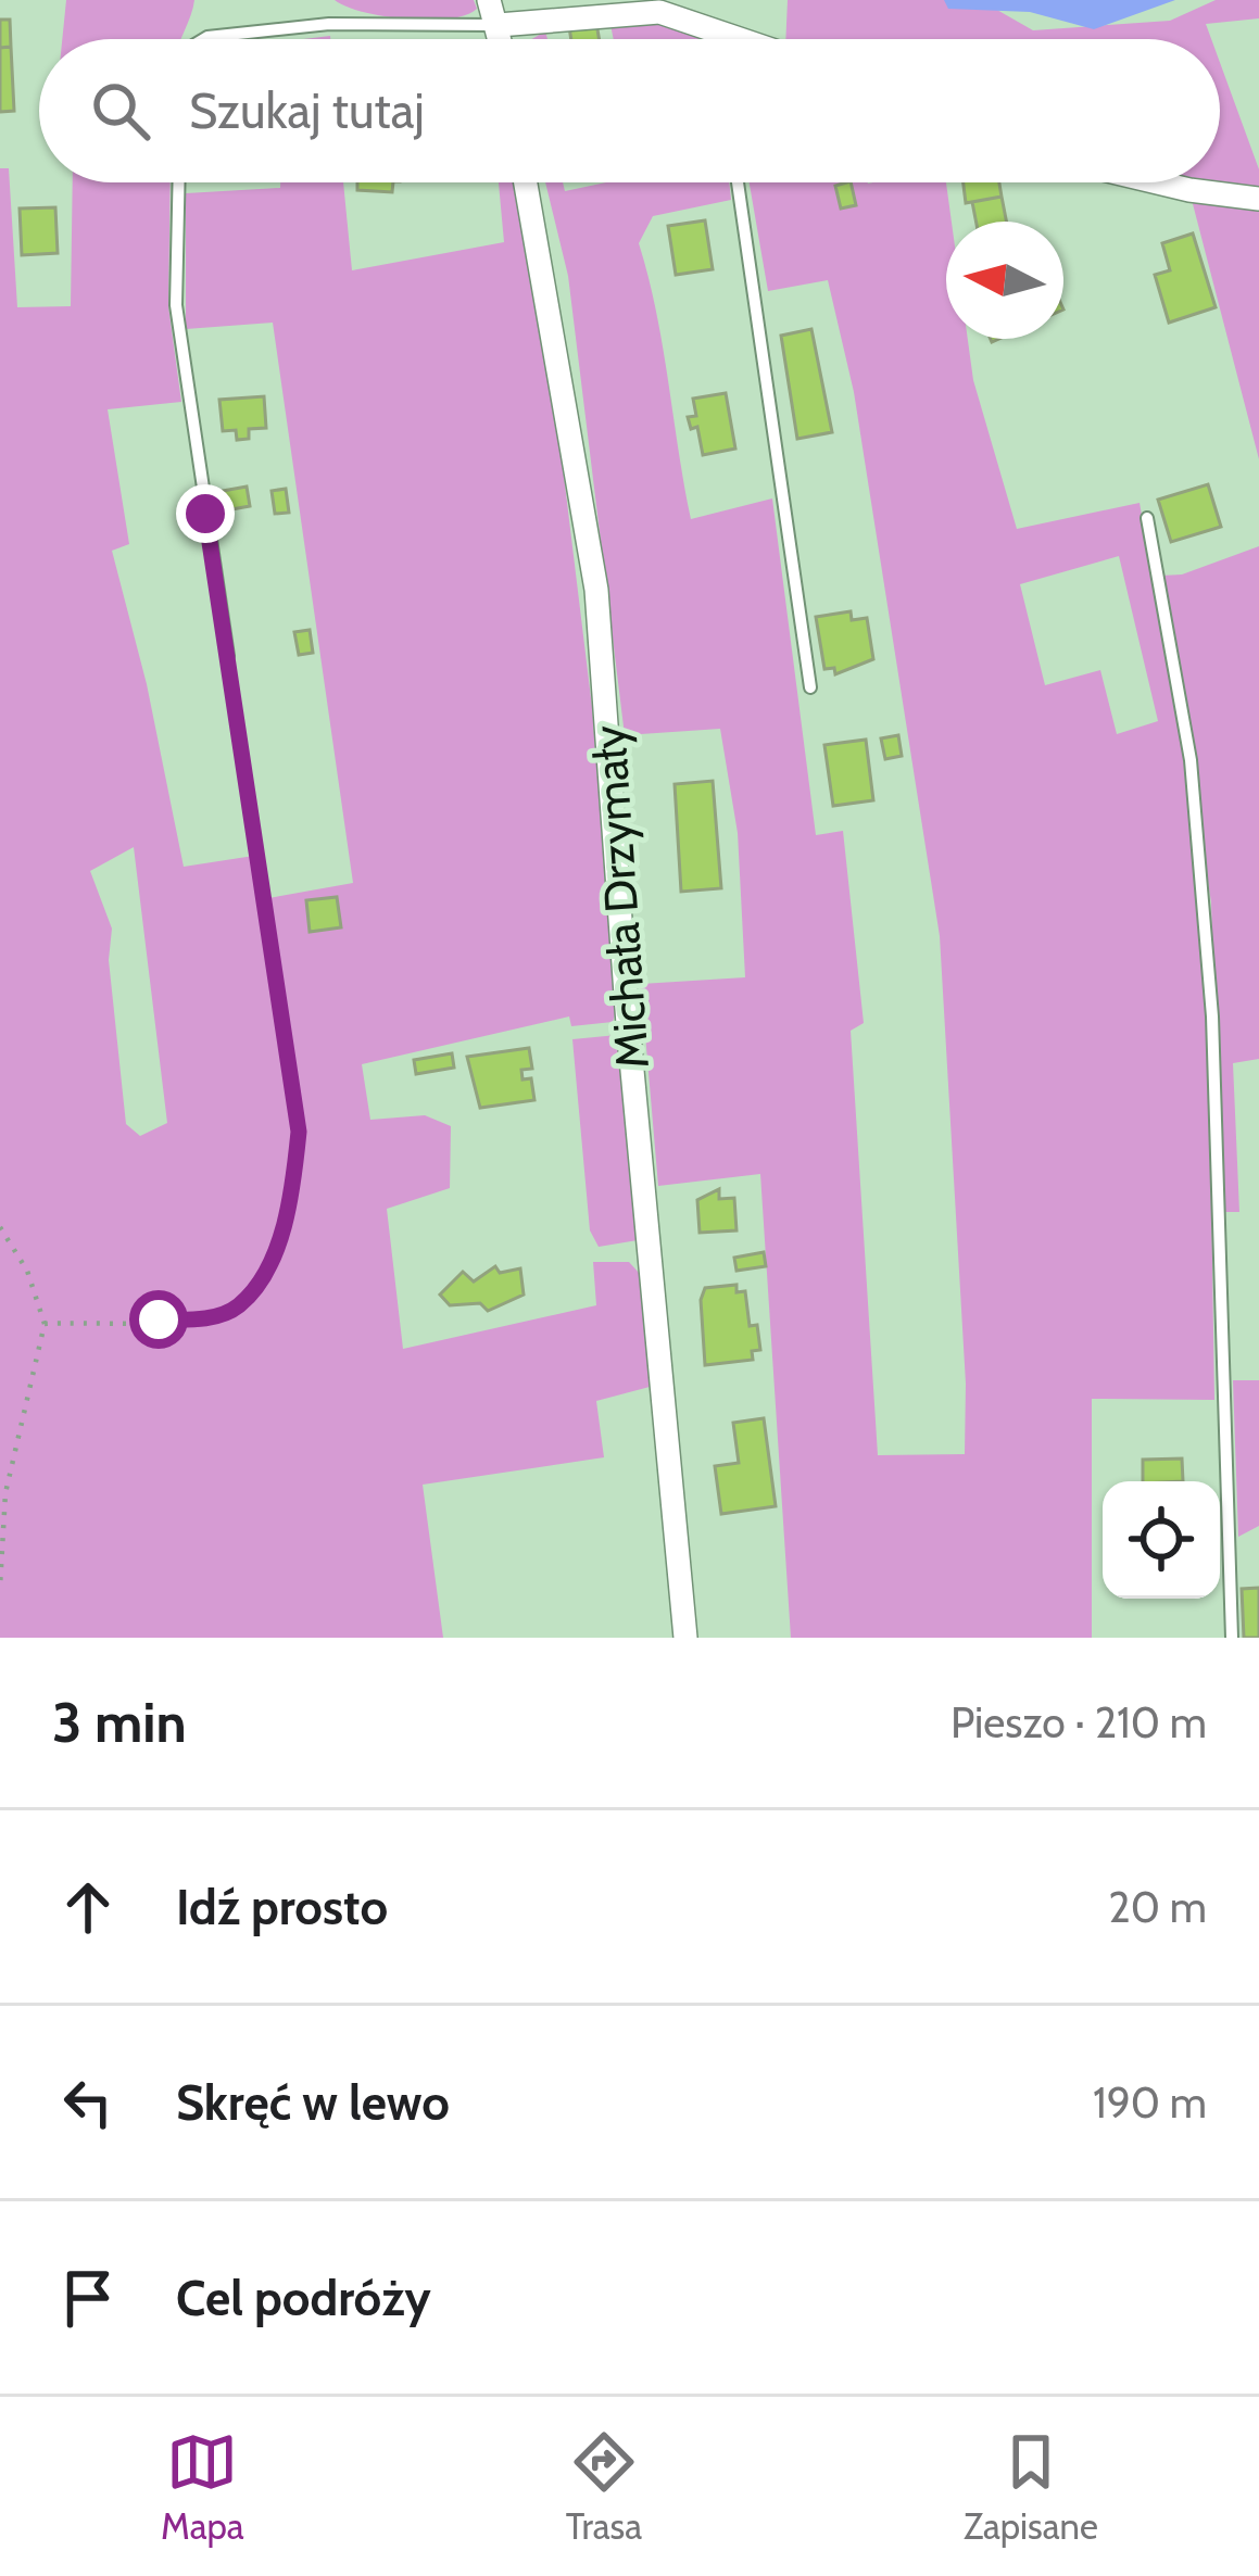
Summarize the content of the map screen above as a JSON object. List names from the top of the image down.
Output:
{
  "streets": {
    "street": ["Michała Drzymały"]
  },
  "north": "left",
  "page": {
    "search": "Szukaj tutaj",
    "heading": ["3 min", "Pieszo · 210 m"],
    "list": [
      ["Idź prosto", "20 m"],
      ["Skręć w lewo", "190 m"],
      "Cel podróży"
    ],
    "nav": ["Mapa", "Trasa", "Zapisane"]
  }
}
